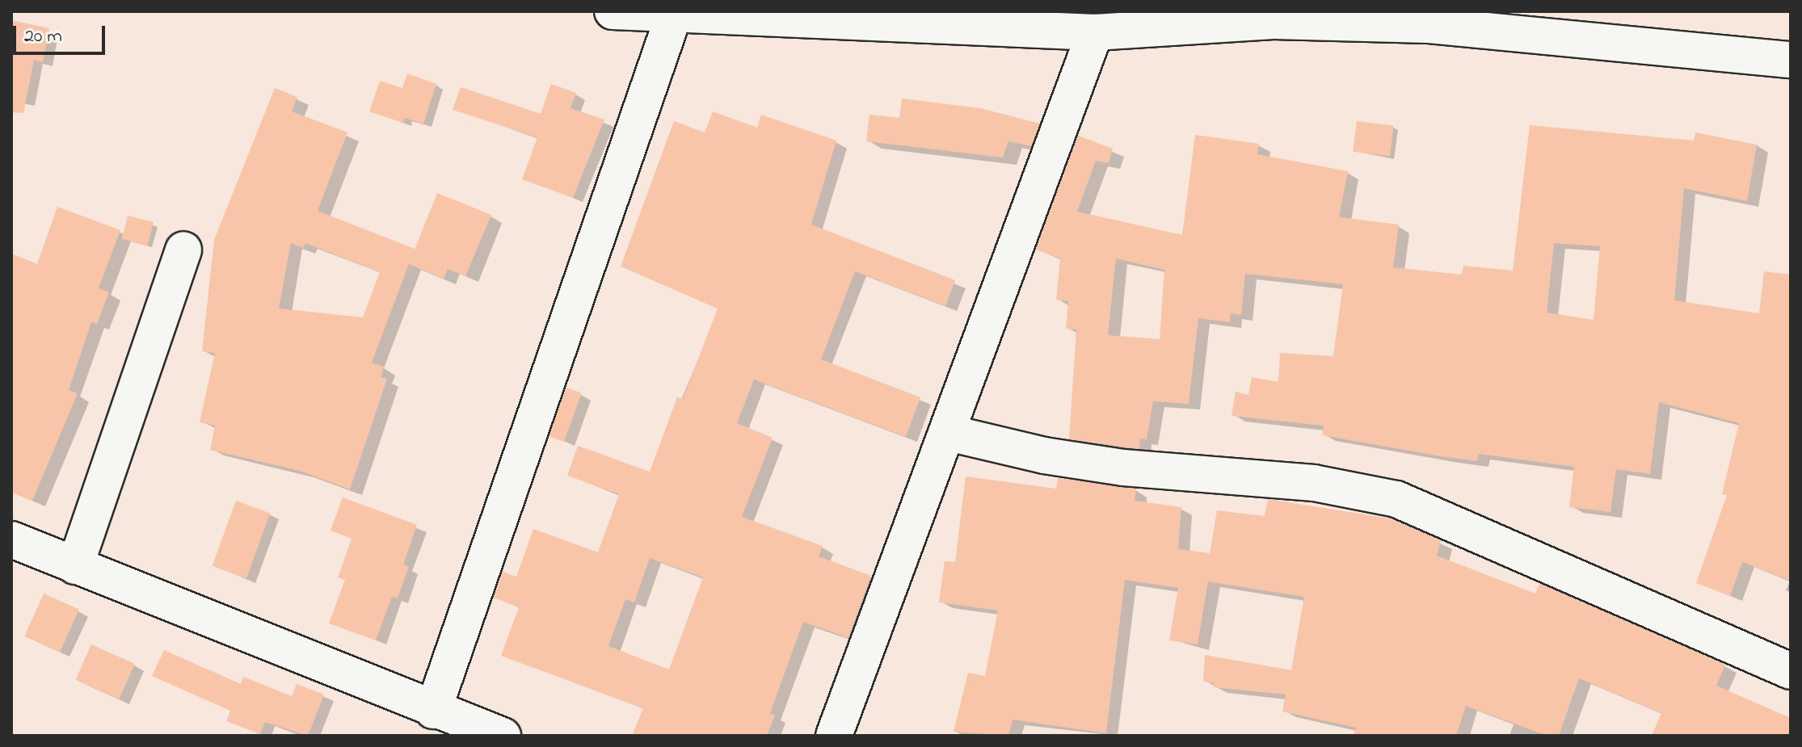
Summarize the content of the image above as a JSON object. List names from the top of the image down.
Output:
{
  "scale_bar": "20 m"
}
